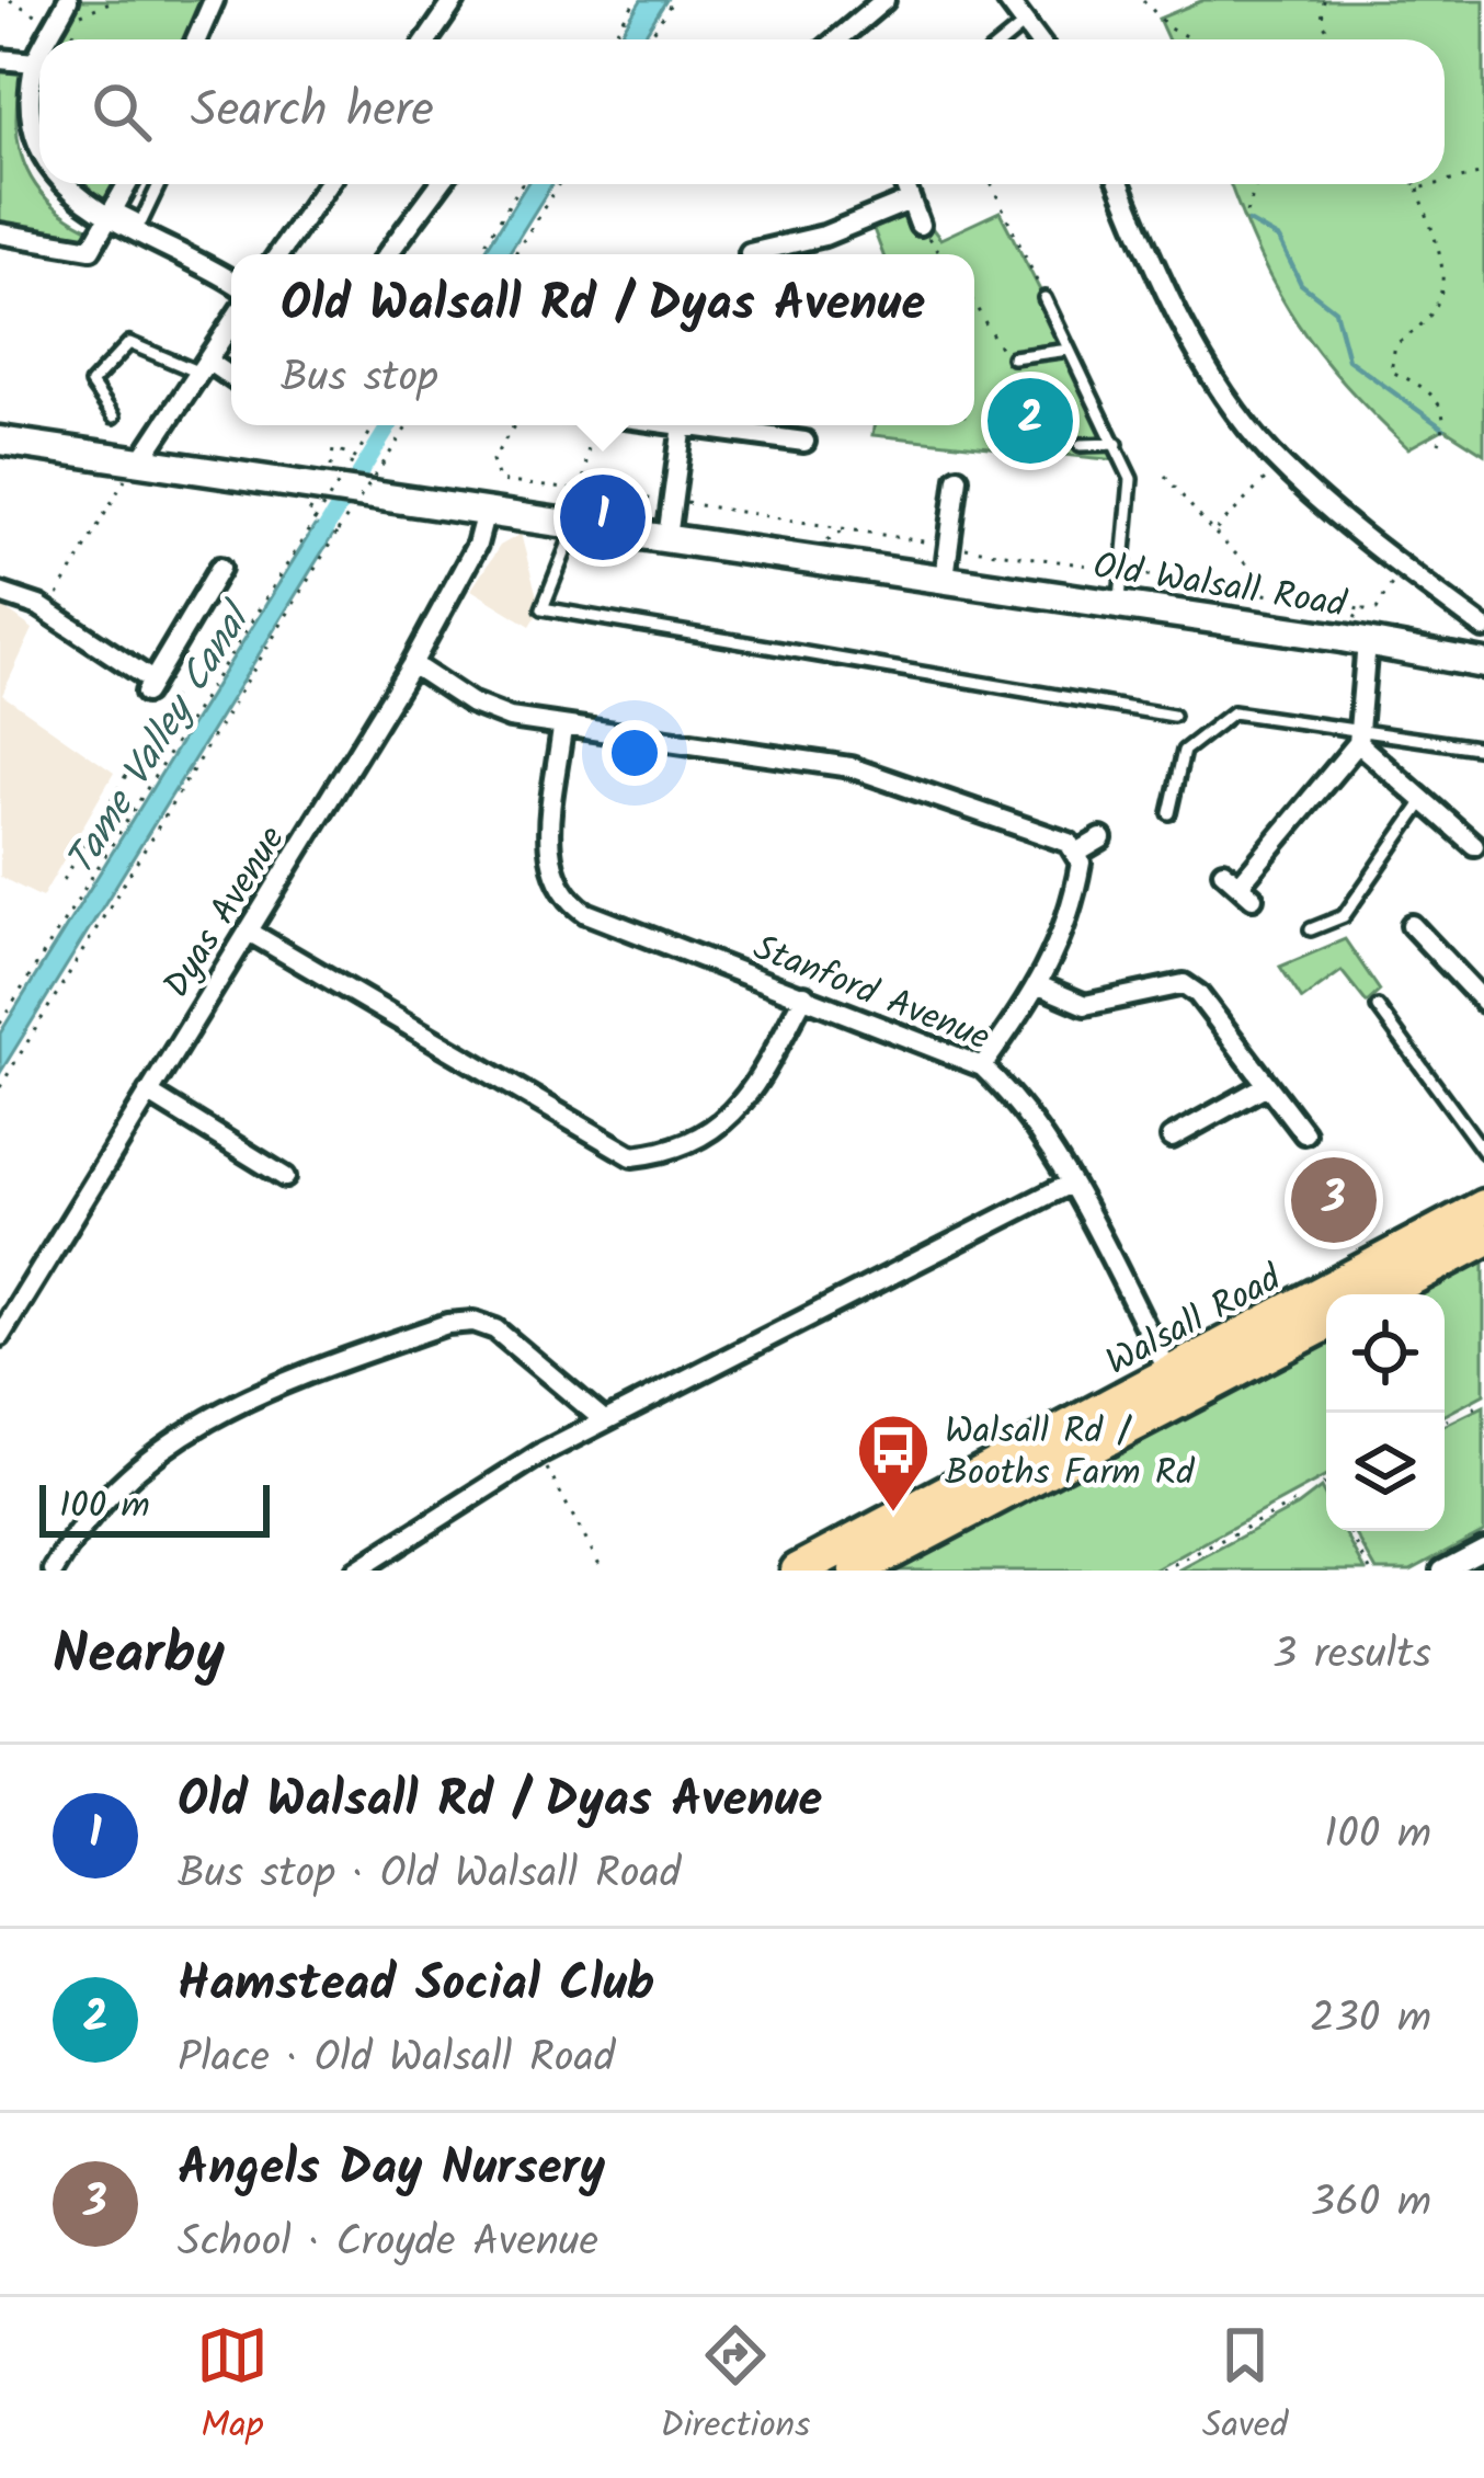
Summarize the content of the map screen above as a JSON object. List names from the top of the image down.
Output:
{
  "streets": {
    "highway": ["Walsall Road"],
    "main road": ["Old Walsall Road"],
    "street": ["Dyas Avenue", "Stanford Avenue"]
  },
  "crossings": [
    ["Old Walsall Road", "Dyas Avenue"],
    ["Stanford Avenue", "Walsall Road"]
  ],
  "water": ["Tame Valley Canal"],
  "places": {
    "bus stop": ["Walsall Rd / Booths Farm Rd"]
  },
  "scale_bar": "100 m",
  "page": {
    "search": "Search here",
    "popup": ["Old Walsall Rd / Dyas Avenue", "Bus stop"],
    "pins": ["2", "1", "3"],
    "scale": "100 m",
    "heading": ["Nearby", "3 results"],
    "list": [
      {
        "mark": "1",
        "name": "Old Walsall Rd / Dyas Avenue",
        "note": "Bus stop · Old Walsall Road",
        "value": "100 m"
      },
      {
        "mark": "2",
        "name": "Hamstead Social Club",
        "note": "Place · Old Walsall Road",
        "value": "230 m"
      },
      {
        "mark": "3",
        "name": "Angels Day Nursery",
        "note": "School · Croyde Avenue",
        "value": "360 m"
      }
    ],
    "nav": ["Map", "Directions", "Saved"]
  }
}
